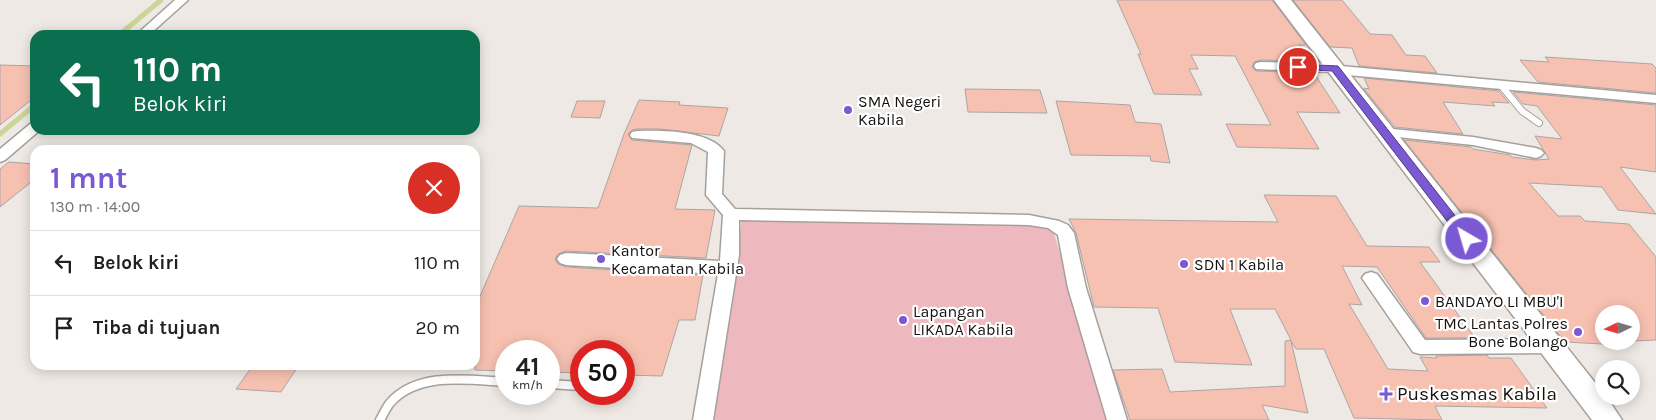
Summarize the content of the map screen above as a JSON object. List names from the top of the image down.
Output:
{
  "places": {
    "other": [
      "SMA Negeri Kabila",
      "Kantor Kecamatan Kabila",
      "SDN 1 Kabila",
      "BANDAYO LI MBU'I",
      "Lapangan LIKADA Kabila",
      "TMC Lantas Polres Bone Bolango"
    ],
    "health": ["Puskesmas Kabila"]
  },
  "north": "left",
  "page": {
    "turn": ["110 m", "Belok kiri"],
    "heading": ["1 mnt", "130 m · 14:00"],
    "list": [
      {
        "name": "Belok kiri",
        "value": "110 m"
      },
      {
        "name": "Tiba di tujuan",
        "value": "20 m"
      }
    ],
    "speed": "41 km/h",
    "limit": "50"
  }
}
